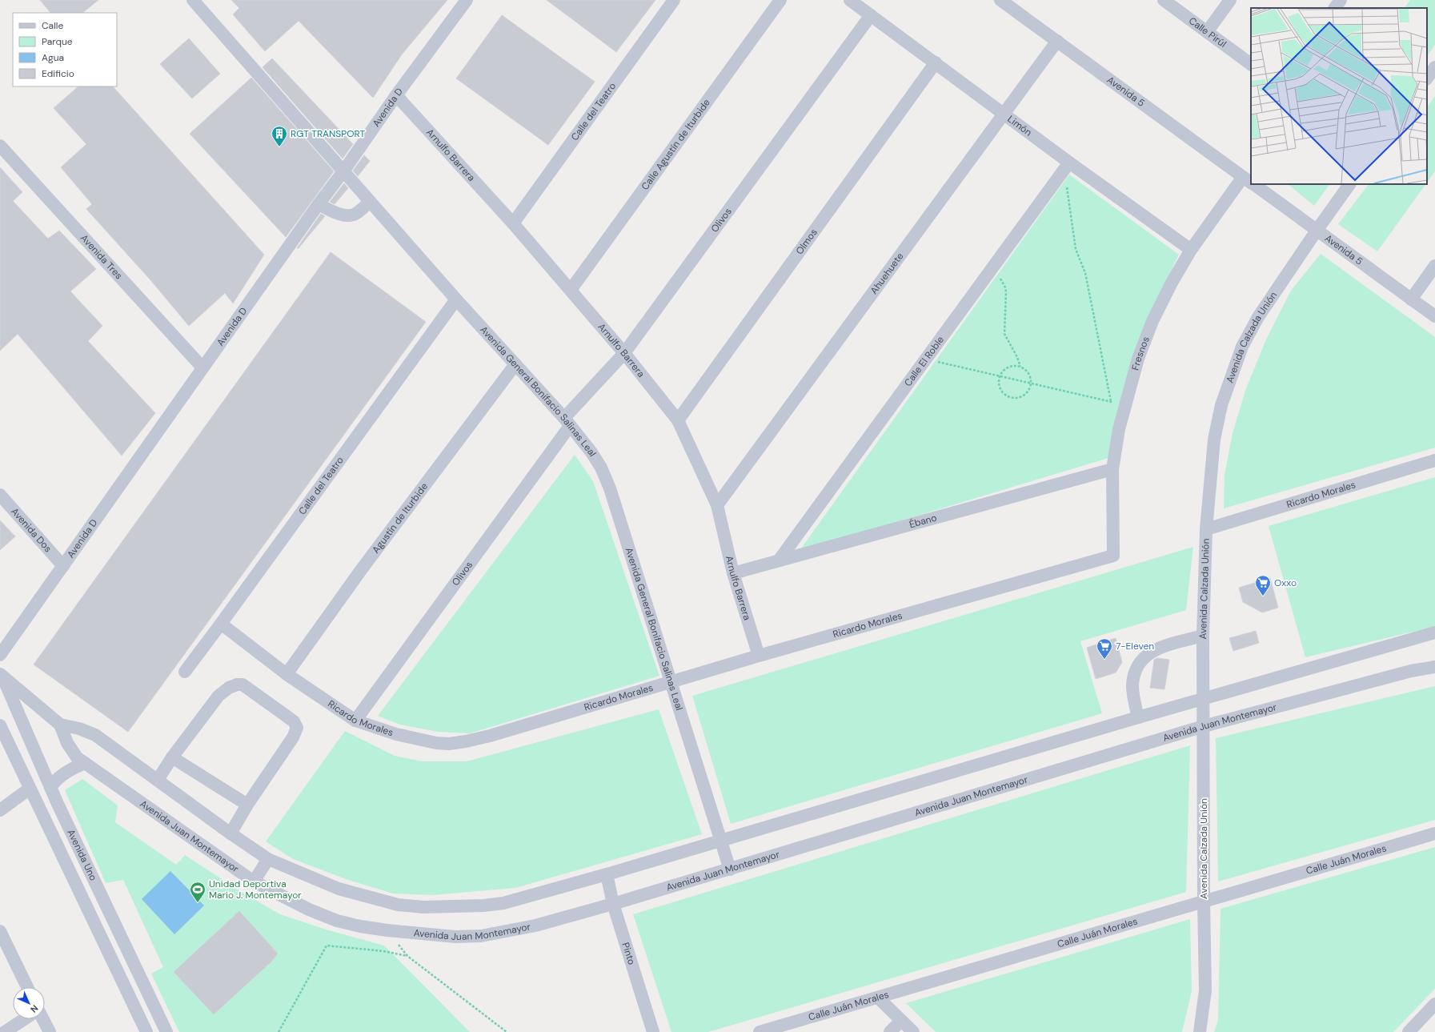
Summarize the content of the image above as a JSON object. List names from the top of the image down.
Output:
{
  "streets": {
    "street": [
      "Calle Pirúl",
      "Avenida 5",
      "Avenida D",
      "Calle del Teatro",
      "Limón",
      "Calle Agustín de Iturbide",
      "Arnulfo Barrera",
      "Olivos",
      "Olmos",
      "Avenida Tres",
      "Ahuehuete",
      "Avenida Calzada Unión",
      "Fresnos",
      "Calle El Roble",
      "Avenida General Bonifacio Salinas Leal",
      "Ricardo Morales",
      "Agustín de Iturbide",
      "Ébano",
      "Avenida Dos",
      "Avenida Juan Montemayor",
      "Avenida Uno",
      "Calle Juán Morales",
      "Pinto"
    ]
  },
  "crossings": [
    ["Avenida 5", "Ahuehuete"],
    ["Avenida 5", "Avenida Calzada Unión"],
    ["Avenida 5", "Fresnos"],
    ["Avenida D", "Arnulfo Barrera"],
    ["Avenida D", "Avenida Tres"],
    ["Avenida D", "Avenida General Bonifacio Salinas Leal"],
    ["Avenida D", "Avenida Dos"],
    ["Calle del Teatro", "Arnulfo Barrera"],
    ["Calle del Teatro", "Avenida General Bonifacio Salinas Leal"],
    ["Calle del Teatro", "Ricardo Morales"],
    ["Limón", "Olivos"],
    ["Limón", "Olmos"],
    ["Limón", "Ahuehuete"],
    ["Limón", "Fresnos"],
    ["Limón", "Calle El Roble"],
    ["Calle Agustín de Iturbide", "Arnulfo Barrera"],
    ["Arnulfo Barrera", "Olivos"],
    ["Arnulfo Barrera", "Olmos"],
    ["Arnulfo Barrera", "Ahuehuete"],
    ["Arnulfo Barrera", "Ricardo Morales"],
    ["Arnulfo Barrera", "Ébano"],
    ["Olivos", "Avenida General Bonifacio Salinas Leal"],
    ["Olivos", "Ricardo Morales"],
    ["Avenida Calzada Unión", "Ricardo Morales"],
    ["Avenida Calzada Unión", "Avenida Juan Montemayor"],
    ["Avenida Calzada Unión", "Calle Juán Morales"],
    ["Fresnos", "Ricardo Morales"],
    ["Fresnos", "Ébano"],
    ["Calle El Roble", "Ébano"],
    ["Avenida General Bonifacio Salinas Leal", "Ricardo Morales"],
    ["Avenida General Bonifacio Salinas Leal", "Agustín de Iturbide"],
    ["Avenida General Bonifacio Salinas Leal", "Avenida Juan Montemayor"],
    ["Ricardo Morales", "Agustín de Iturbide"],
    ["Avenida Juan Montemayor", "Avenida Uno"],
    ["Avenida Juan Montemayor", "Pinto"]
  ],
  "places": {
    "building": ["RGT TRANSPORT"],
    "supermarket": ["Oxxo", "7-Eleven"],
    "sports": ["Unidad Deportiva Mario J. Montemayor"]
  },
  "legend": [
    "Calle",
    "Parque",
    "Agua",
    "Edificio"
  ],
  "north": "bottom right"
}
